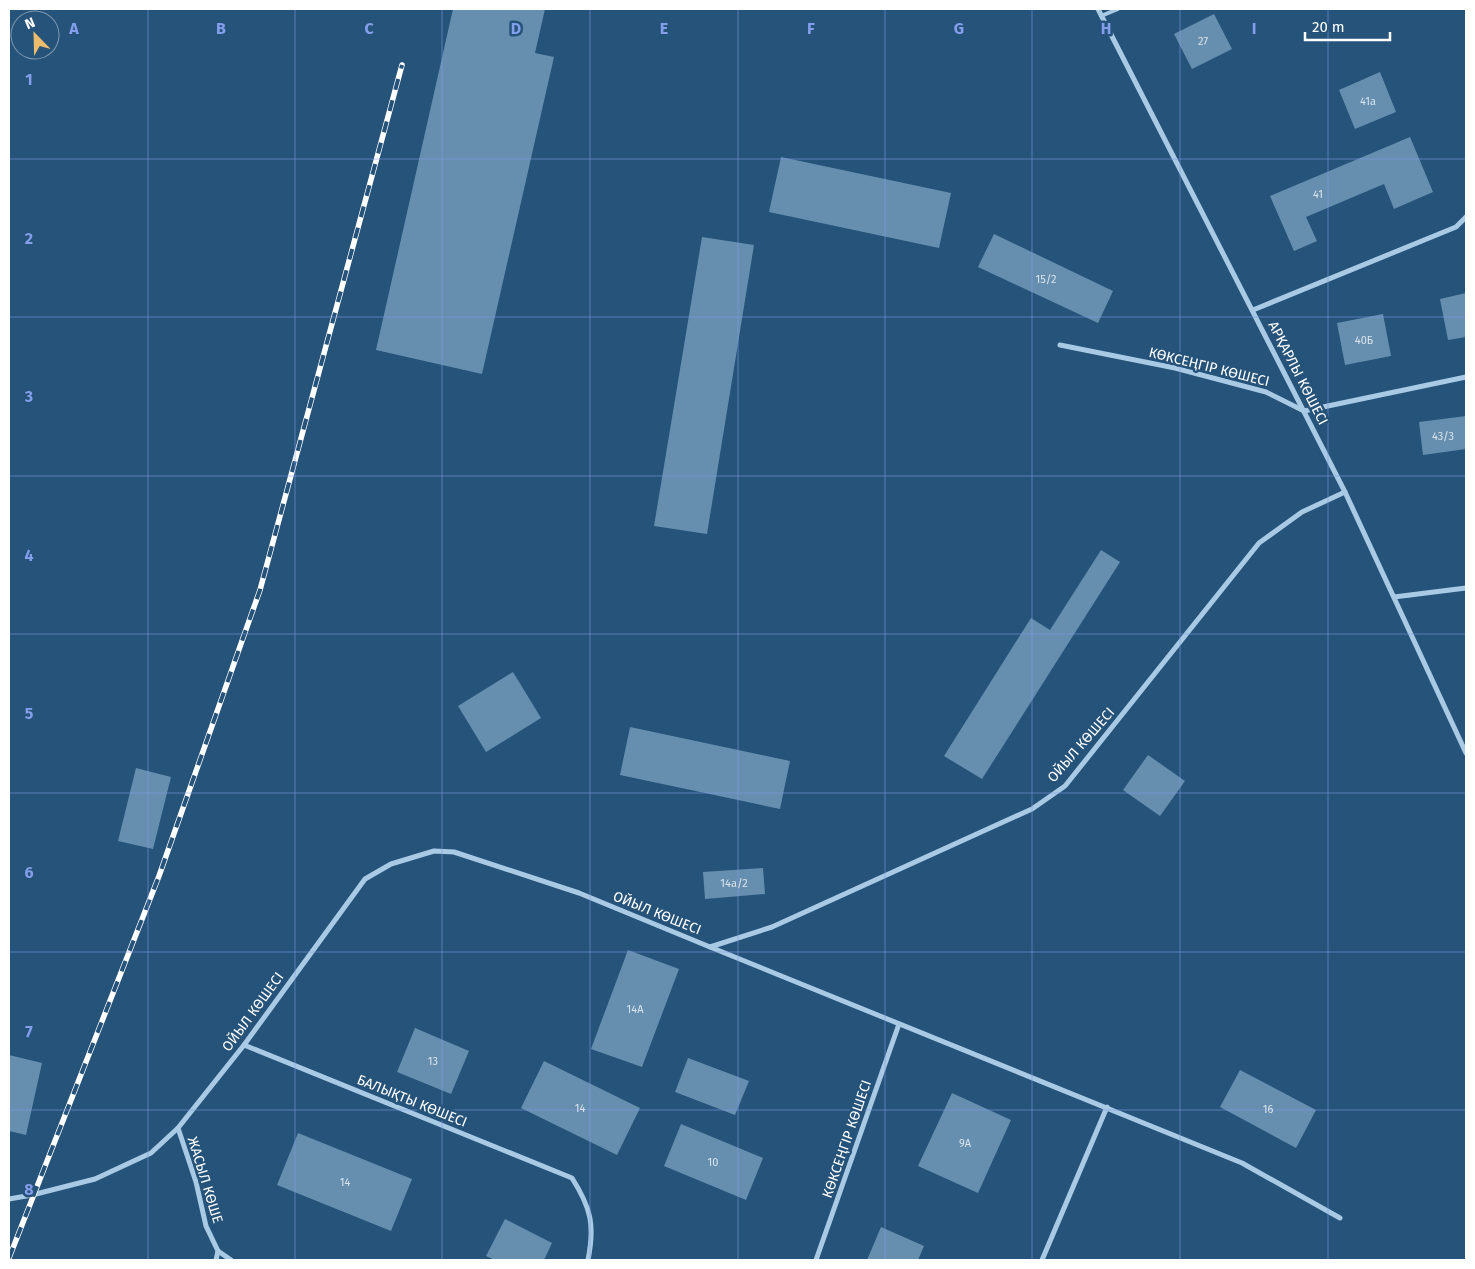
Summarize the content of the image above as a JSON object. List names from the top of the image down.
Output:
{
  "streets": {
    "street": [
      "КӨКСЕҢГІР КӨШЕСІ",
      "АРҚАРЛЫ КӨШЕСІ",
      "ОЙЫЛ КӨШЕСІ",
      "БАЛЫҚТЫ КӨШЕСІ",
      "ЖАСЫЛ КӨШЕ"
    ]
  },
  "crossings": [
    ["КӨКСЕҢГІР КӨШЕСІ", "АРҚАРЛЫ КӨШЕСІ"],
    ["АРҚАРЛЫ КӨШЕСІ", "ОЙЫЛ КӨШЕСІ"],
    ["ОЙЫЛ КӨШЕСІ", "БАЛЫҚТЫ КӨШЕСІ"],
    ["ОЙЫЛ КӨШЕСІ", "ЖАСЫЛ КӨШЕ"]
  ],
  "house_numbers": [
    "27",
    "41а",
    "41",
    "15/2",
    "40Б",
    "43/3",
    "14а/2",
    "14А",
    "13",
    "14",
    "16",
    "9А",
    "10",
    "14"
  ],
  "scale_bar": "20 m",
  "north": "top left",
  "grid": {
    "columns": [
      "A",
      "B",
      "C",
      "D",
      "E",
      "F",
      "G",
      "H",
      "I"
    ],
    "rows": [
      "1",
      "2",
      "3",
      "4",
      "5",
      "6",
      "7",
      "8"
    ]
  }
}
